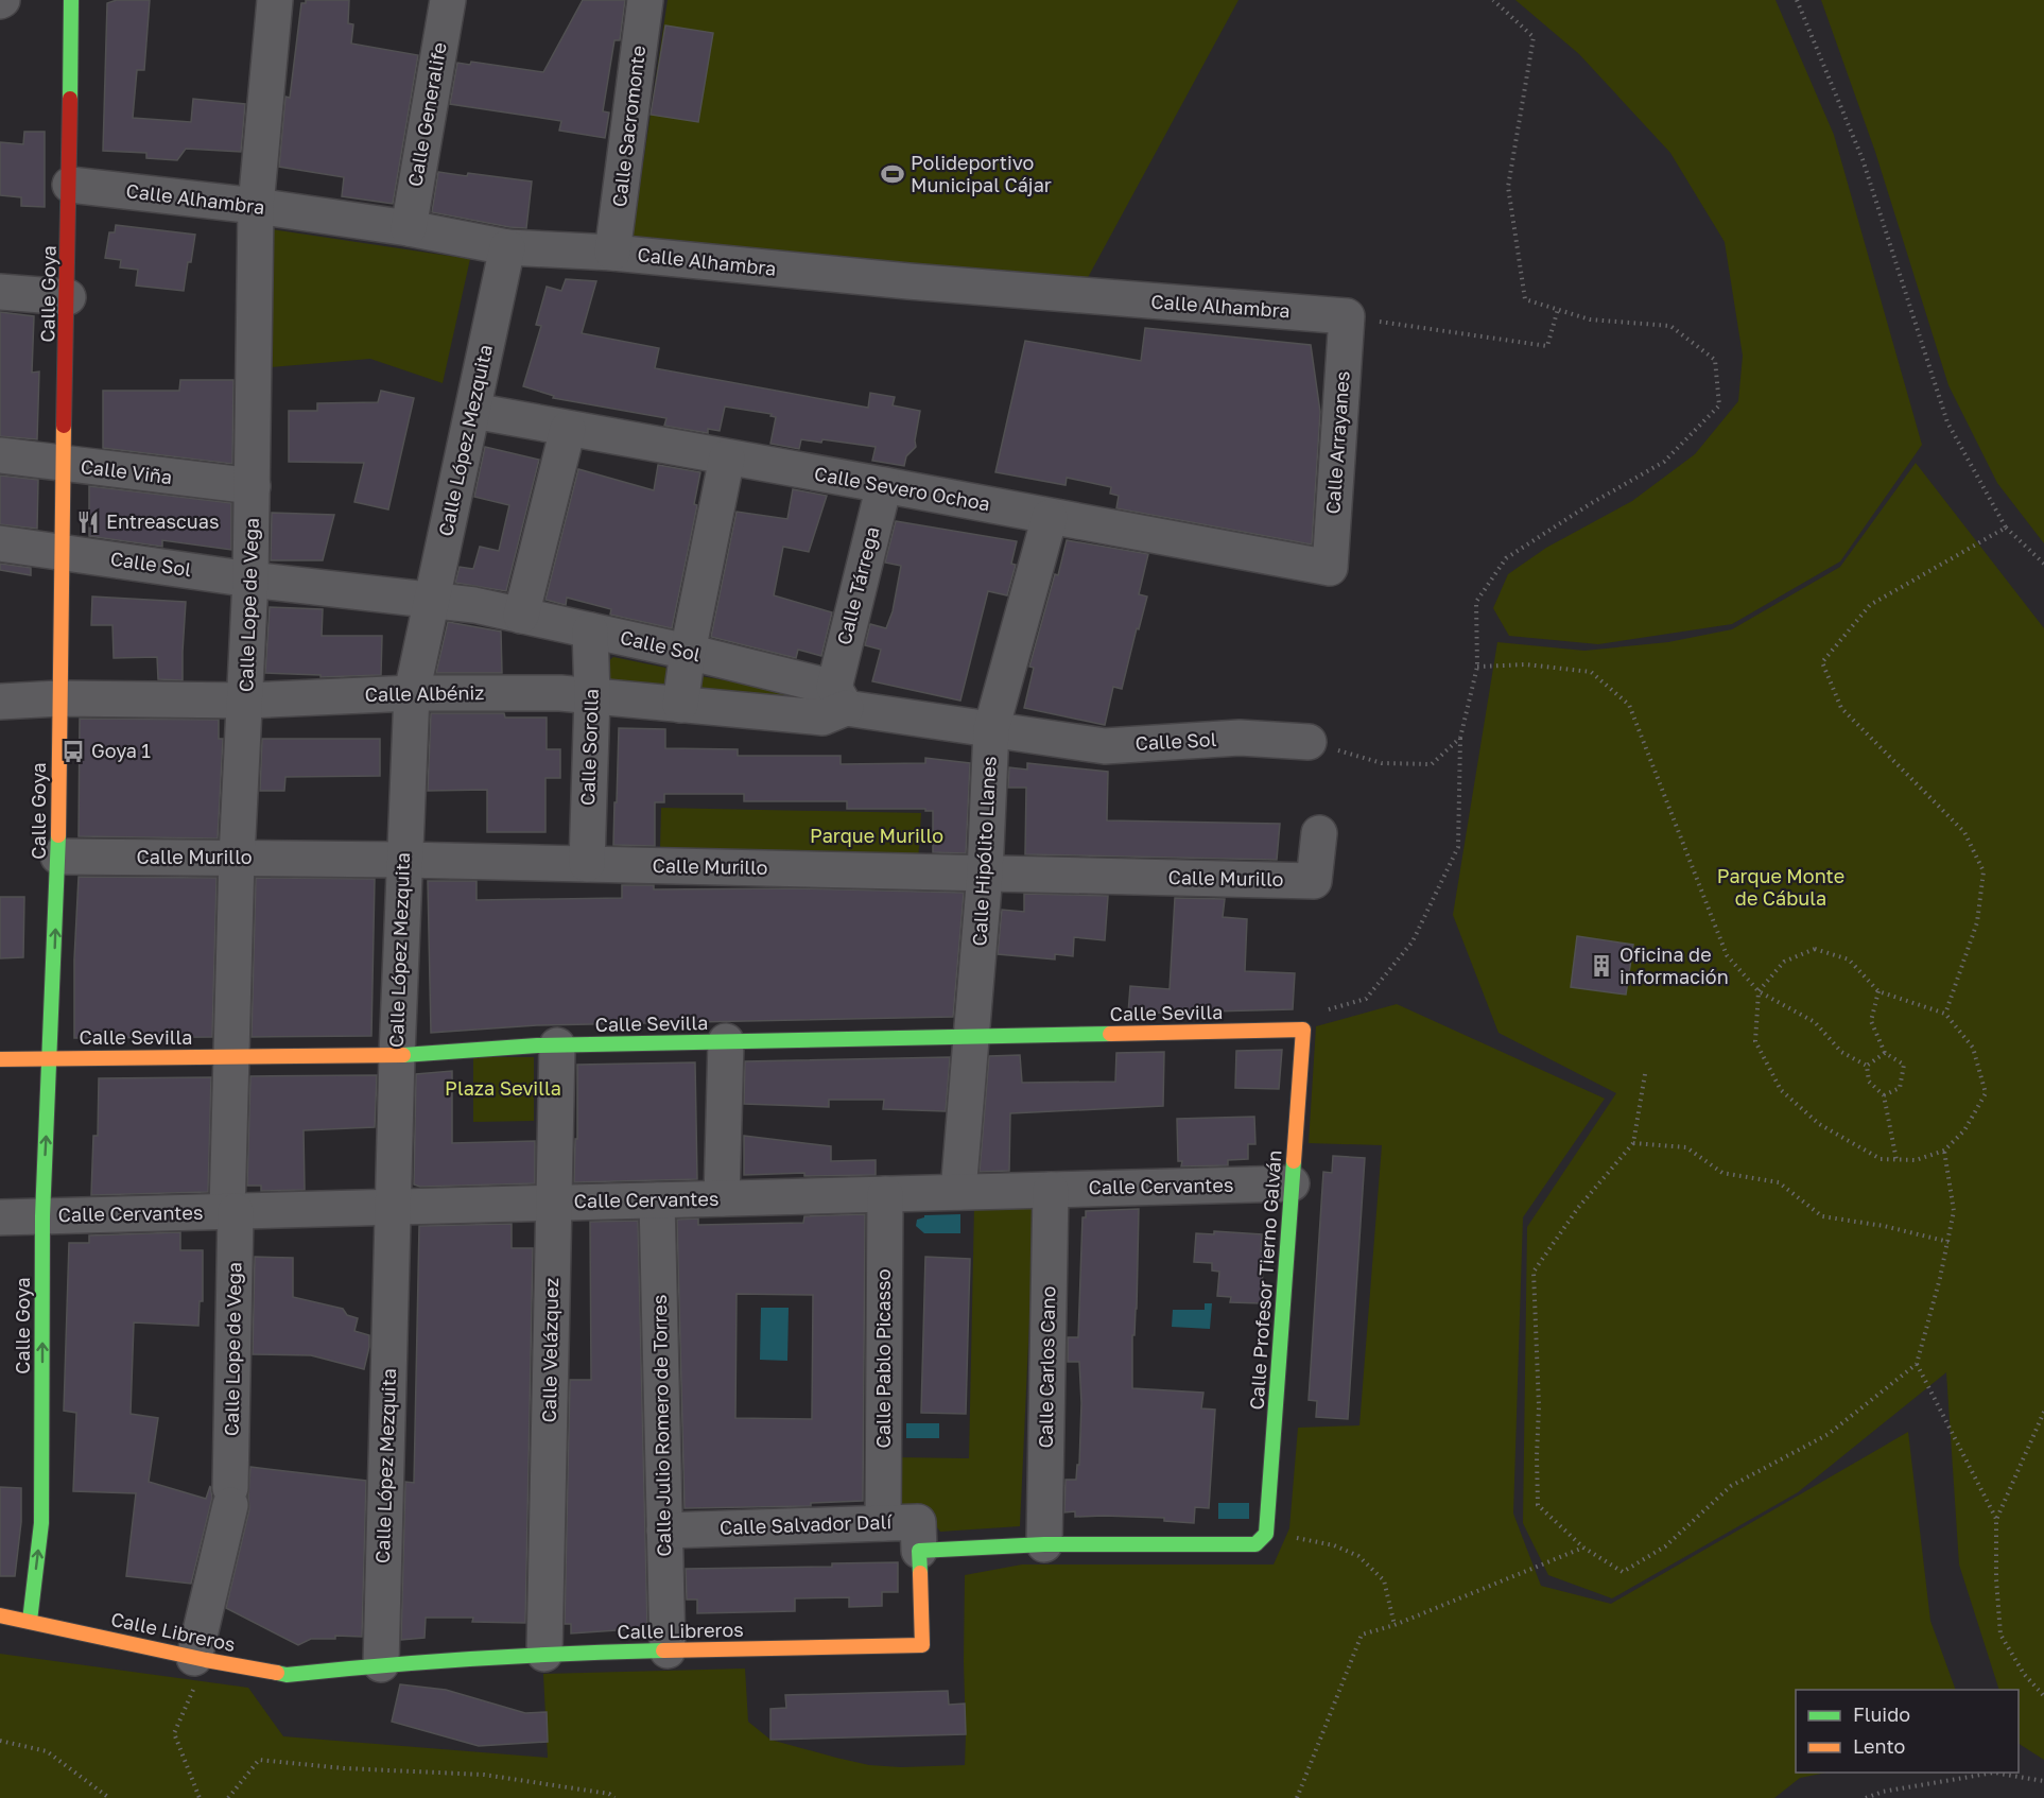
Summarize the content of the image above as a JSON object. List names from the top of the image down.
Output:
{
  "streets": {
    "street": [
      "Calle Generalife",
      "Calle Sacromonte",
      "Calle Alhambra",
      "Calle Goya",
      "Calle López Mezquita",
      "Calle Arrayanes",
      "Calle Viña",
      "Calle Severo Ochoa",
      "Calle Sol",
      "Calle Tárrega",
      "Calle Lope de Vega",
      "Calle Albéniz",
      "Calle Sorolla",
      "Calle Hipólito Llanes",
      "Calle Murillo",
      "Calle Sevilla",
      "Calle Cervantes",
      "Calle Profesor Tierno Galván",
      "Calle Velázquez",
      "Calle Pablo Picasso",
      "Calle Carlos Cano",
      "Calle Julio Romero de Torres",
      "Calle Salvador Dalí",
      "Calle Libreros"
    ]
  },
  "crossings": [
    ["Calle Generalife", "Calle Alhambra"],
    ["Calle Sacromonte", "Calle Alhambra"],
    ["Calle Alhambra", "Calle Goya"],
    ["Calle Alhambra", "Calle López Mezquita"],
    ["Calle Alhambra", "Calle Arrayanes"],
    ["Calle Alhambra", "Calle Lope de Vega"],
    ["Calle Goya", "Calle Viña"],
    ["Calle Goya", "Calle Sol"],
    ["Calle Goya", "Calle Albéniz"],
    ["Calle Goya", "Calle Murillo"],
    ["Calle Goya", "Calle Sevilla"],
    ["Calle Goya", "Calle Cervantes"],
    ["Calle Goya", "Calle Libreros"],
    ["Calle López Mezquita", "Calle Severo Ochoa"],
    ["Calle López Mezquita", "Calle Sol"],
    ["Calle López Mezquita", "Calle Albéniz"],
    ["Calle López Mezquita", "Calle Murillo"],
    ["Calle López Mezquita", "Calle Sevilla"],
    ["Calle López Mezquita", "Calle Cervantes"],
    ["Calle López Mezquita", "Calle Libreros"],
    ["Calle Arrayanes", "Calle Severo Ochoa"],
    ["Calle Viña", "Calle Lope de Vega"],
    ["Calle Severo Ochoa", "Calle Tárrega"],
    ["Calle Severo Ochoa", "Calle Hipólito Llanes"],
    ["Calle Sol", "Calle Tárrega"],
    ["Calle Sol", "Calle Lope de Vega"],
    ["Calle Sol", "Calle Albéniz"],
    ["Calle Sol", "Calle Sorolla"],
    ["Calle Sol", "Calle Hipólito Llanes"],
    ["Calle Tárrega", "Calle Albéniz"],
    ["Calle Lope de Vega", "Calle Albéniz"],
    ["Calle Lope de Vega", "Calle Murillo"],
    ["Calle Lope de Vega", "Calle Sevilla"],
    ["Calle Lope de Vega", "Calle Cervantes"],
    ["Calle Lope de Vega", "Calle Libreros"],
    ["Calle Albéniz", "Calle Sorolla"],
    ["Calle Sorolla", "Calle Murillo"],
    ["Calle Hipólito Llanes", "Calle Murillo"],
    ["Calle Hipólito Llanes", "Calle Sevilla"],
    ["Calle Hipólito Llanes", "Calle Cervantes"],
    ["Calle Sevilla", "Calle Profesor Tierno Galván"],
    ["Calle Sevilla", "Calle Velázquez"],
    ["Calle Cervantes", "Calle Profesor Tierno Galván"],
    ["Calle Cervantes", "Calle Velázquez"],
    ["Calle Cervantes", "Calle Pablo Picasso"],
    ["Calle Cervantes", "Calle Carlos Cano"],
    ["Calle Cervantes", "Calle Julio Romero de Torres"],
    ["Calle Velázquez", "Calle Libreros"],
    ["Calle Pablo Picasso", "Calle Salvador Dalí"],
    ["Calle Julio Romero de Torres", "Calle Salvador Dalí"],
    ["Calle Julio Romero de Torres", "Calle Libreros"],
    ["Calle Salvador Dalí", "Calle Libreros"]
  ],
  "one_way": ["Calle Goya"],
  "parks": ["Parque Murillo", "Parque Monte de Cábula", "Plaza Sevilla"],
  "places": {
    "sports": ["Polideportivo Municipal Cájar"],
    "restaurant": ["Entreascuas"],
    "bus stop": ["Goya 1"],
    "building": ["Oficina de información"]
  },
  "legend": ["Fluido", "Lento"]
}
